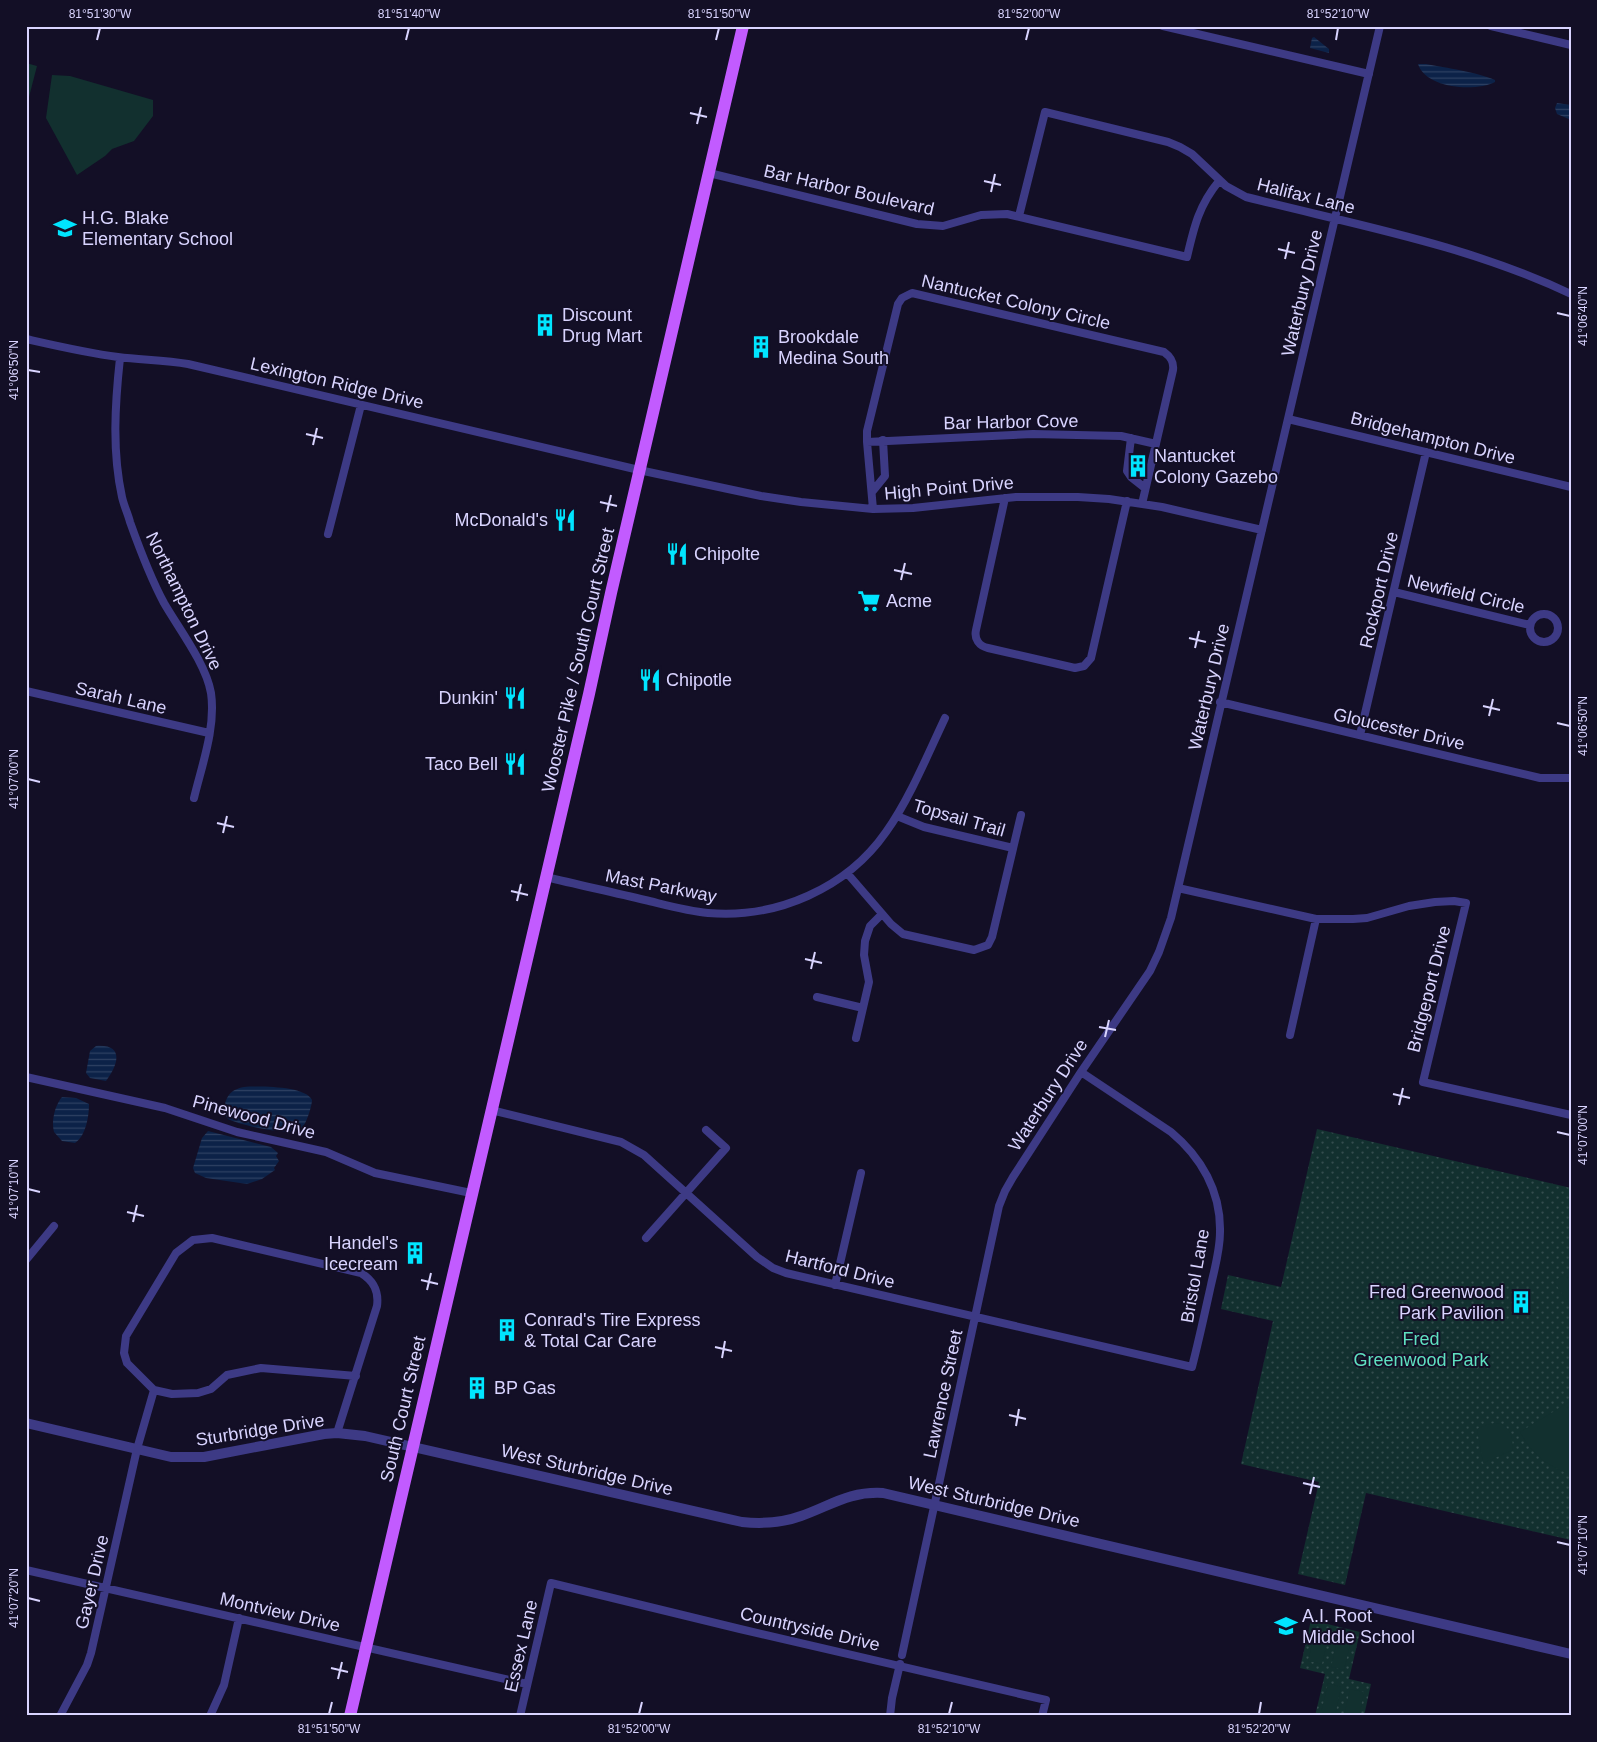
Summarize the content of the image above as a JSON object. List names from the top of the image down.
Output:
{
  "streets": {
    "main road": ["Wooster Pike / South Court Street", "South Court Street"],
    "street": [
      "Bar Harbor Boulevard",
      "Halifax Lane",
      "Waterbury Drive",
      "Nantucket Colony Circle",
      "Lexington Ridge Drive",
      "Bar Harbor Cove",
      "Bridgehampton Drive",
      "High Point Drive",
      "Rockport Drive",
      "Newfield Circle",
      "Northampton Drive",
      "Sarah Lane",
      "Gloucester Drive",
      "Topsail Trail",
      "Mast Parkway",
      "Bridgeport Drive",
      "Pinewood Drive",
      "Hartford Drive",
      "Bristol Lane",
      "Lawrence Street",
      "Sturbridge Drive",
      "West Sturbridge Drive",
      "Gayer Drive",
      "Montview Drive",
      "Countryside Drive",
      "Essex Lane"
    ]
  },
  "crossings": [
    ["Bar Harbor Boulevard", "Halifax Lane"],
    ["Bar Harbor Boulevard", "Wooster Pike / South Court Street"],
    ["Halifax Lane", "Waterbury Drive"],
    ["Waterbury Drive", "Bridgehampton Drive"],
    ["Waterbury Drive", "High Point Drive"],
    ["Waterbury Drive", "Gloucester Drive"],
    ["Waterbury Drive", "Hartford Drive"],
    ["Waterbury Drive", "Bristol Lane"],
    ["Waterbury Drive", "Lawrence Street"],
    ["Nantucket Colony Circle", "Bar Harbor Cove"],
    ["Nantucket Colony Circle", "High Point Drive"],
    ["Lexington Ridge Drive", "High Point Drive"],
    ["Lexington Ridge Drive", "Northampton Drive"],
    ["Lexington Ridge Drive", "Wooster Pike / South Court Street"],
    ["Bridgehampton Drive", "Rockport Drive"],
    ["High Point Drive", "Wooster Pike / South Court Street"],
    ["Rockport Drive", "Newfield Circle"],
    ["Rockport Drive", "Gloucester Drive"],
    ["Northampton Drive", "Sarah Lane"],
    ["Wooster Pike / South Court Street", "Mast Parkway"],
    ["Wooster Pike / South Court Street", "Hartford Drive"],
    ["Wooster Pike / South Court Street", "South Court Street"],
    ["Topsail Trail", "Mast Parkway"],
    ["Pinewood Drive", "South Court Street"],
    ["Hartford Drive", "Bristol Lane"],
    ["Hartford Drive", "Lawrence Street"],
    ["Hartford Drive", "South Court Street"],
    ["Lawrence Street", "West Sturbridge Drive"],
    ["South Court Street", "Sturbridge Drive"],
    ["South Court Street", "West Sturbridge Drive"],
    ["South Court Street", "Montview Drive"],
    ["Sturbridge Drive", "West Sturbridge Drive"],
    ["Sturbridge Drive", "Gayer Drive"],
    ["Gayer Drive", "Montview Drive"],
    ["Montview Drive", "Essex Lane"],
    ["Countryside Drive", "Essex Lane"]
  ],
  "parks": ["Fred Greenwood Park"],
  "places": {
    "school or university": ["H.G. Blake Elementary School", "A.I. Root Middle School"],
    "building": [
      "Discount Drug Mart",
      "Brookdale Medina South",
      "Nantucket Colony Gazebo",
      "Handel's Icecream",
      "Fred Greenwood Park Pavilion",
      "Conrad's Tire Express & Total Car Care",
      "BP Gas"
    ],
    "restaurant": [
      "McDonald's",
      "Chipolte",
      "Chipotle",
      "Dunkin'",
      "Taco Bell"
    ],
    "supermarket": ["Acme"]
  },
  "coordinates": [
    "81°51'30\"W",
    "81°51'40\"W",
    "81°51'50\"W",
    "81°52'00\"W",
    "81°52'10\"W",
    "41°06'40\"N",
    "41°06'50\"N",
    "41°07'00\"N",
    "41°07'10\"N",
    "41°07'20\"N",
    "81°52'20\"W"
  ]
}
